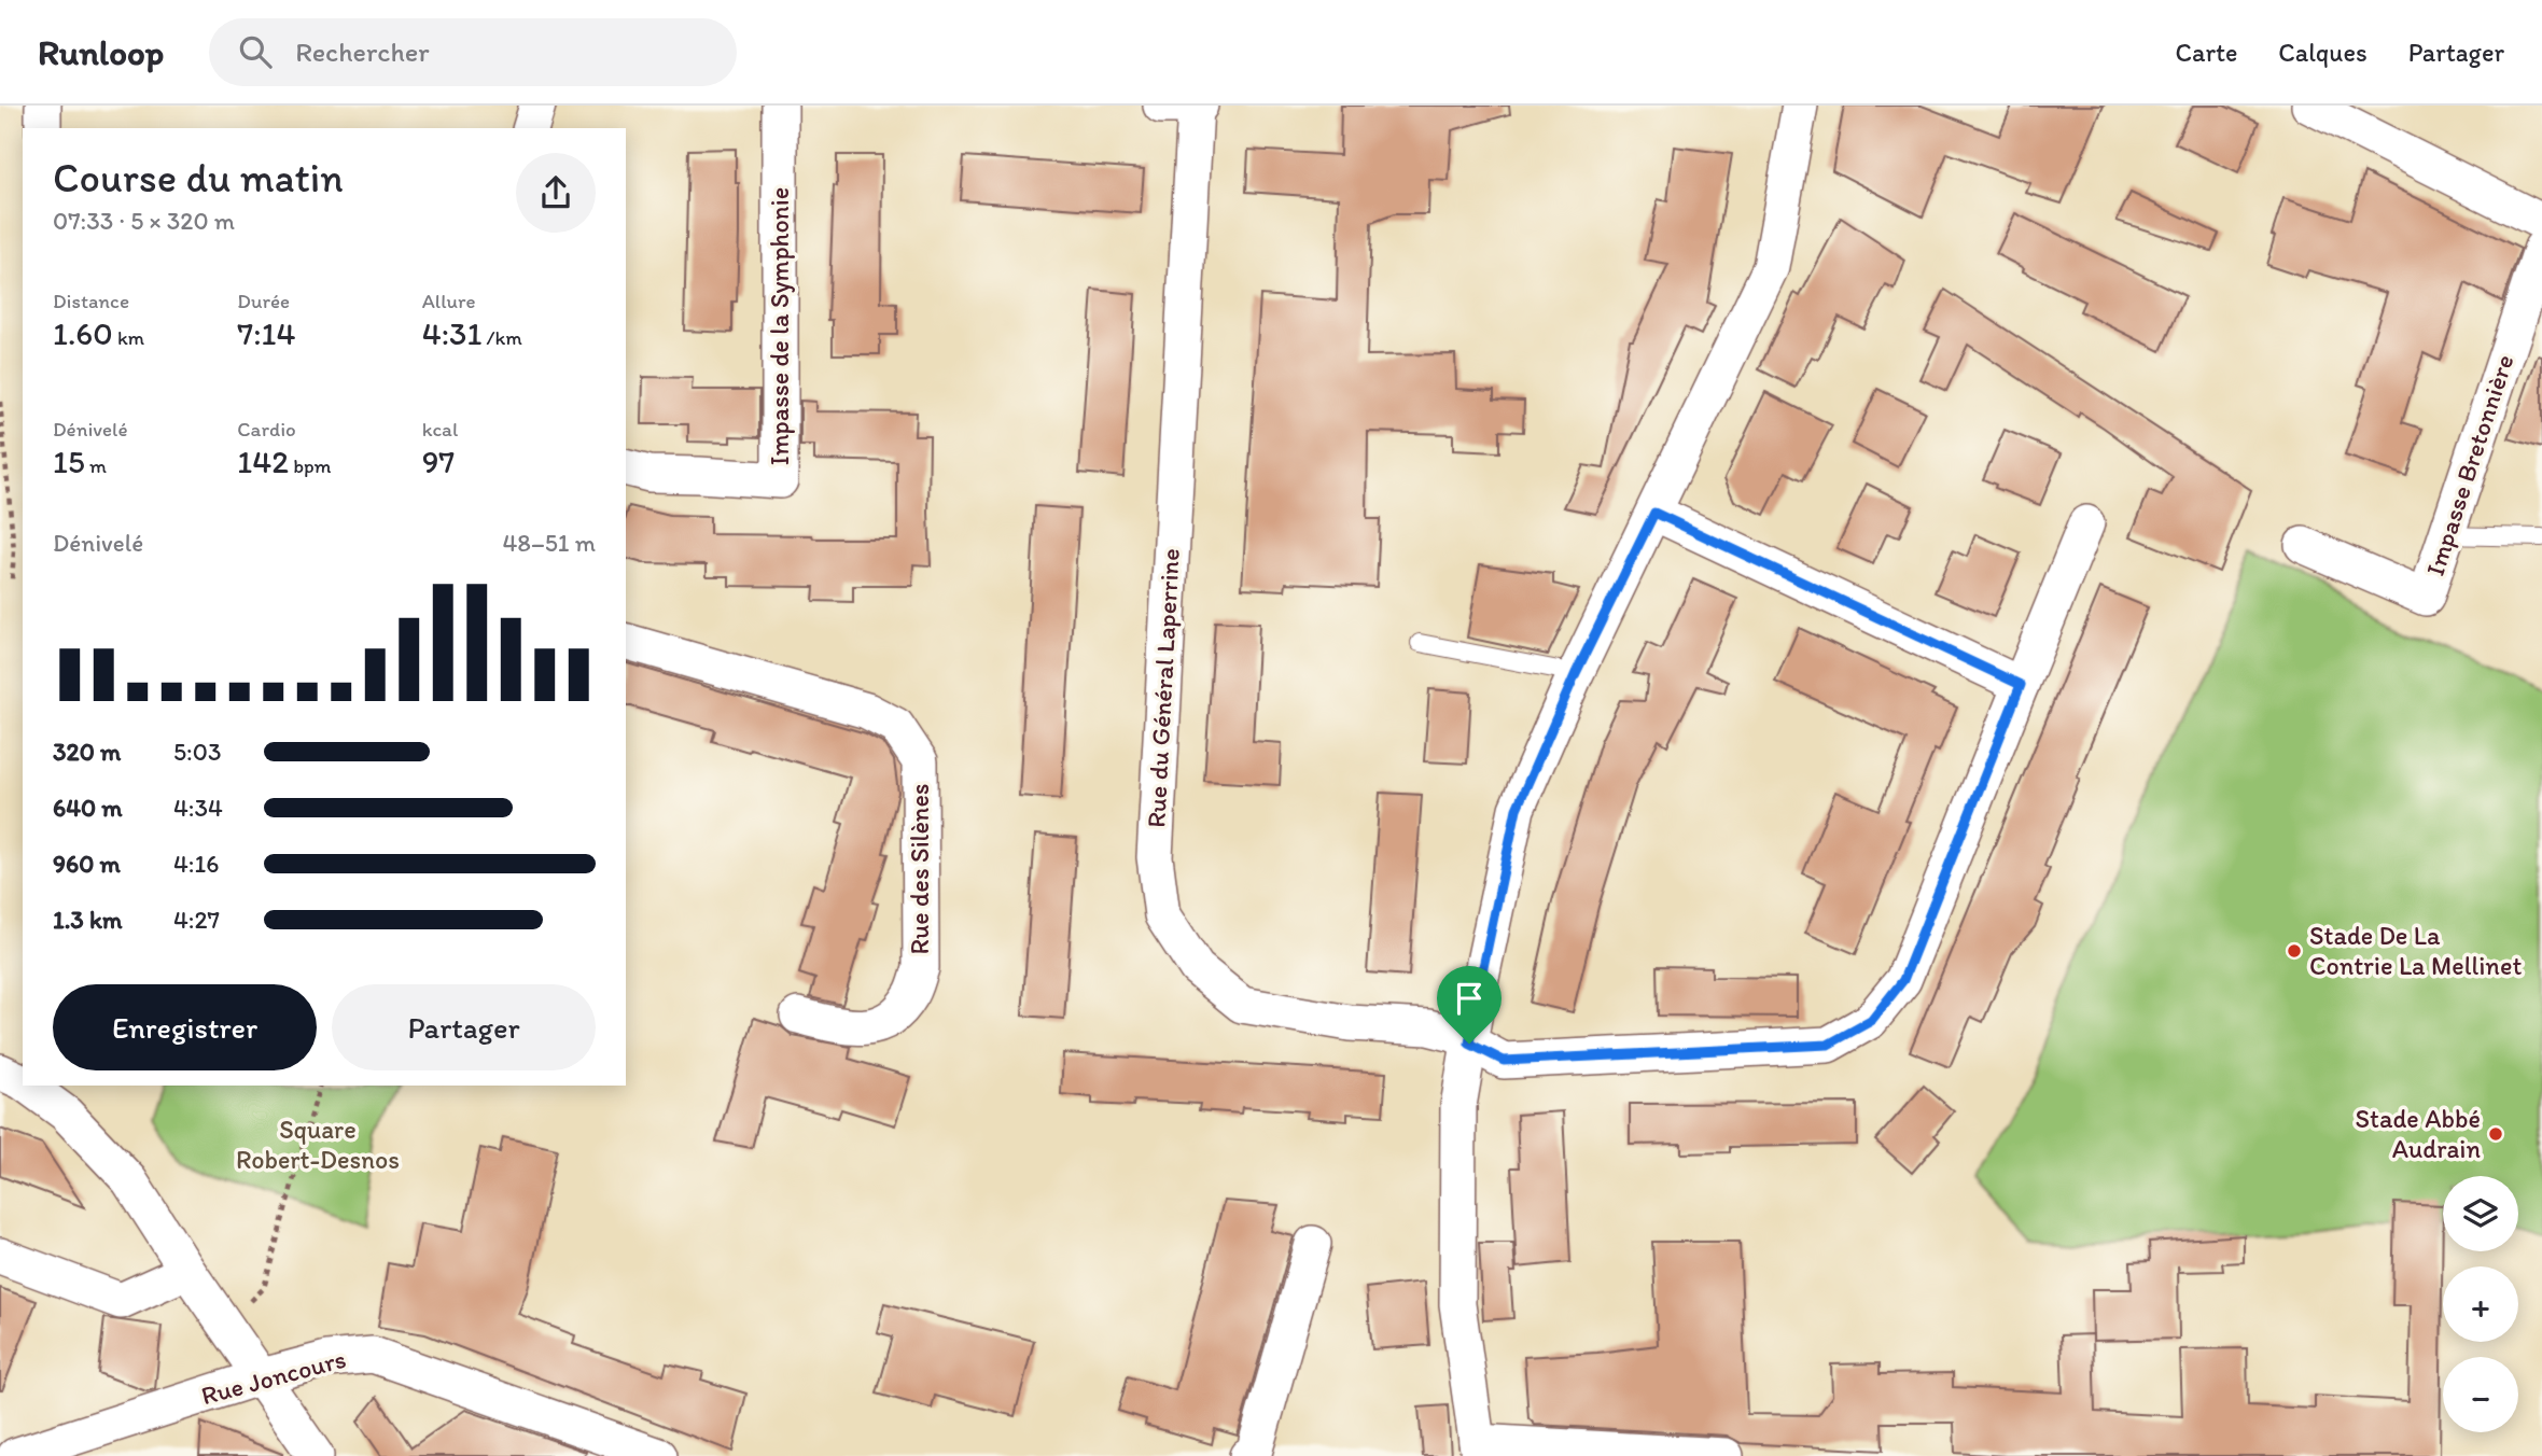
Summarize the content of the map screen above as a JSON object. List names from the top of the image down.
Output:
{
  "streets": {
    "street": [
      "Impasse de la Symphonie",
      "Impasse Bretonnière",
      "Rue du Général Laperrine",
      "Rue des Silènes",
      "Rue Joncours"
    ]
  },
  "parks": ["Square Robert-Desnos"],
  "places": ["Stade De La Contrie La Mellinet", "Stade Abbé Audrain"],
  "page": {
    "header": "Runloop",
    "search": "Rechercher",
    "nav": ["Carte", "Calques", "Partager"],
    "heading": ["Course du matin", "07:33 · 5 × 320 m"],
    "stats": [
      ["Distance", "1.60 km"],
      ["Durée", "7:14"],
      ["Allure", "4:31 /km"],
      ["Dénivelé", "15 m"],
      ["Cardio", "142 bpm"],
      ["kcal", "97"]
    ],
    "chart": ["Dénivelé", "48–51 m"],
    "list": [
      {
        "name": "320 m",
        "note": "5:03"
      },
      {
        "name": "640 m",
        "note": "4:34"
      },
      {
        "name": "960 m",
        "note": "4:16"
      },
      {
        "name": "1.3 km",
        "note": "4:27"
      }
    ],
    "buttons": ["Enregistrer", "Partager"],
    "map_buttons": ["+", "−"]
  }
}
